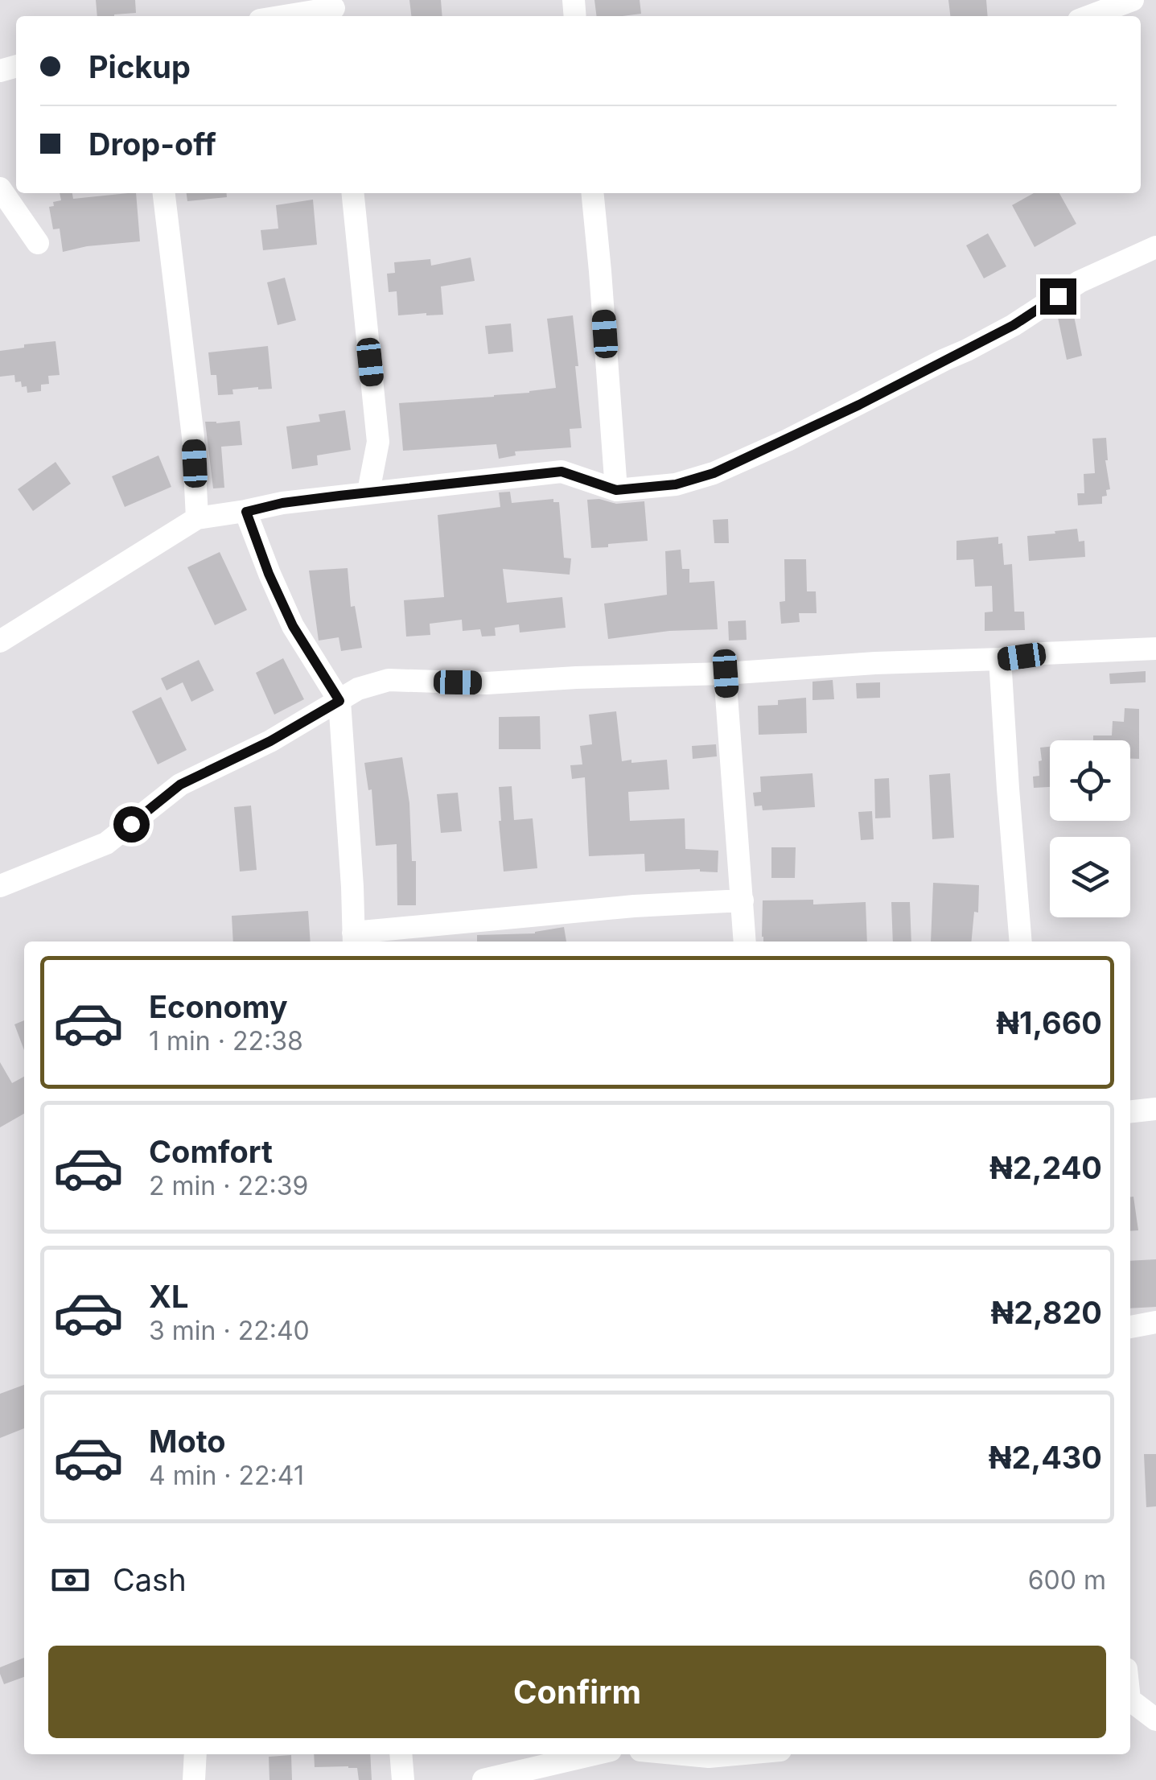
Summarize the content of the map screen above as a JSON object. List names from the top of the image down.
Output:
{
  "page": {
    "banner": ["Pickup", "Drop-off"],
    "list": [
      {
        "name": "Economy",
        "note": "1 min · 22:38",
        "value": "₦1,660"
      },
      {
        "name": "Comfort",
        "note": "2 min · 22:39",
        "value": "₦2,240"
      },
      {
        "name": "XL",
        "note": "3 min · 22:40",
        "value": "₦2,820"
      },
      {
        "name": "Moto",
        "note": "4 min · 22:41",
        "value": "₦2,430"
      }
    ],
    "pay": ["Cash", "600 m"],
    "buttons": "Confirm"
  }
}
